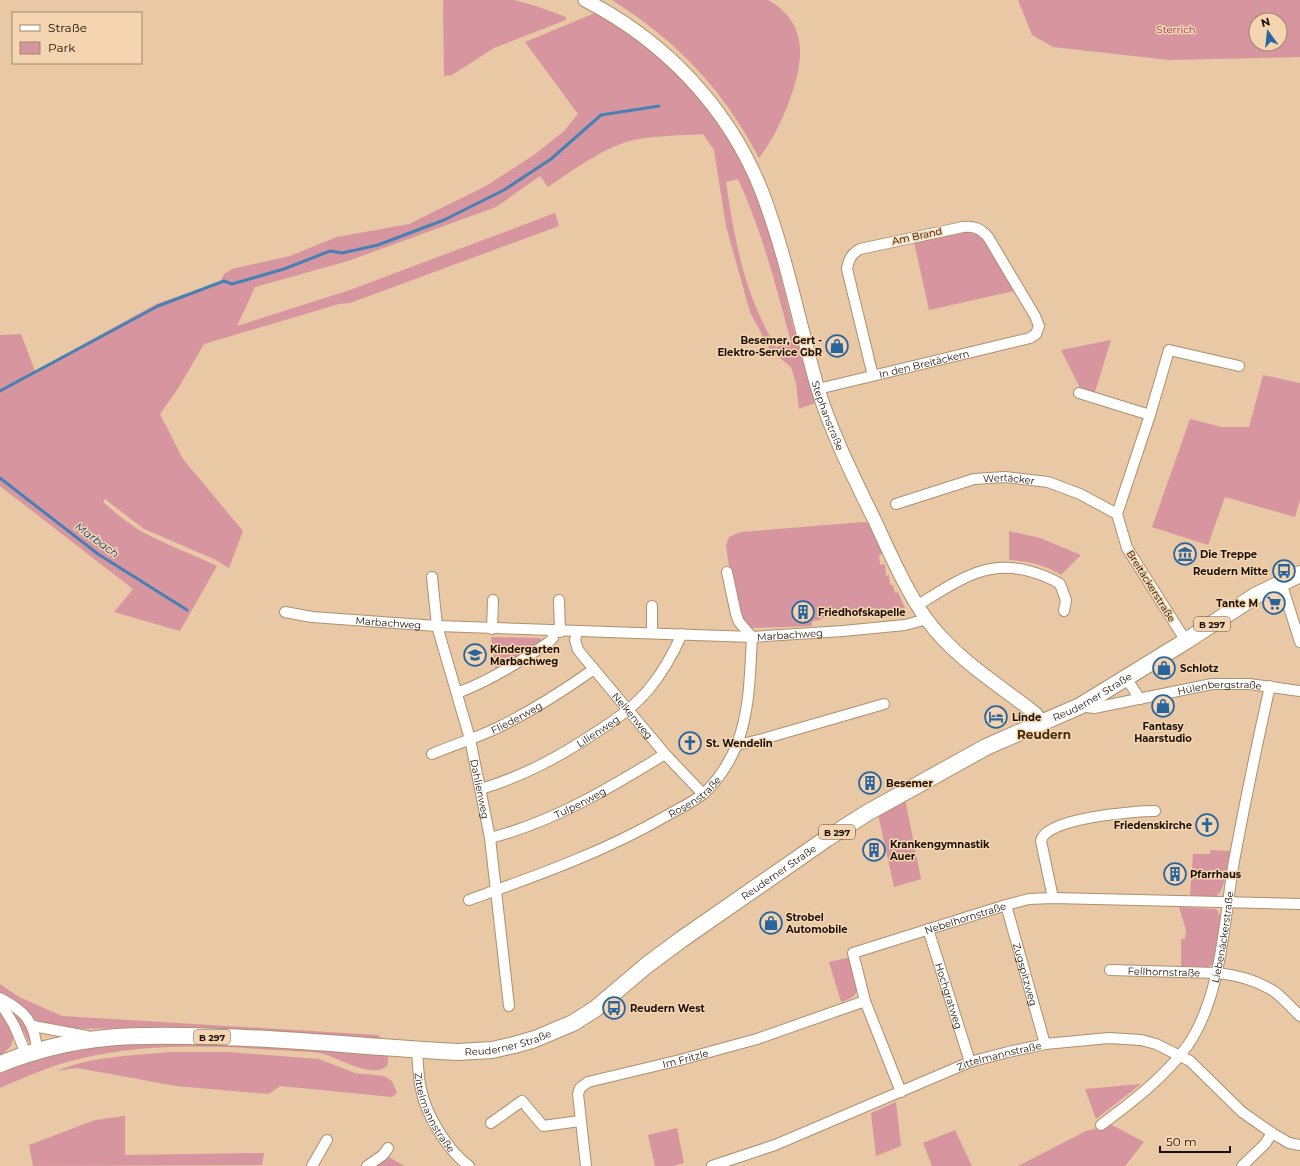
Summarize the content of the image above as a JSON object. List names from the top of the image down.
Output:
{
  "streets": {
    "main road": ["B 297", "Reuderner Straße"],
    "street": [
      "Am Brand",
      "In den Breitäckern",
      "Stephanstraße",
      "Wertäcker",
      "Breitäckerstraße",
      "Marbachweg",
      "Hülenbergstraße",
      "Nelkenweg",
      "Fliederweg",
      "Lilienweg",
      "Dahlienweg",
      "Rosenstraße",
      "Tulpenweg",
      "Nebelhornstraße",
      "Liebenäckerstraße",
      "Fellhornstraße",
      "Zugspitzweg",
      "Hochgratweg",
      "Zittelmannstraße",
      "Im Fritzle"
    ]
  },
  "crossings": [
    ["Am Brand", "In den Breitäckern"],
    ["In den Breitäckern", "Stephanstraße"],
    ["Stephanstraße", "Marbachweg"],
    ["Stephanstraße", "Reuderner Straße"],
    ["Wertäcker", "Breitäckerstraße"],
    ["Breitäckerstraße", "Reuderner Straße"],
    ["Marbachweg", "Nelkenweg"],
    ["Marbachweg", "Lilienweg"],
    ["Marbachweg", "Dahlienweg"],
    ["Marbachweg", "Rosenstraße"],
    ["B 297", "Reuderner Straße"],
    ["Hülenbergstraße", "Reuderner Straße"],
    ["Hülenbergstraße", "Liebenäckerstraße"],
    ["Reuderner Straße", "Zittelmannstraße"],
    ["Nelkenweg", "Fliederweg"],
    ["Nelkenweg", "Lilienweg"],
    ["Nelkenweg", "Rosenstraße"],
    ["Nelkenweg", "Tulpenweg"],
    ["Fliederweg", "Dahlienweg"],
    ["Lilienweg", "Dahlienweg"],
    ["Dahlienweg", "Rosenstraße"],
    ["Dahlienweg", "Tulpenweg"],
    ["Nebelhornstraße", "Liebenäckerstraße"],
    ["Nebelhornstraße", "Zugspitzweg"],
    ["Nebelhornstraße", "Hochgratweg"],
    ["Nebelhornstraße", "Zittelmannstraße"],
    ["Nebelhornstraße", "Im Fritzle"],
    ["Liebenäckerstraße", "Fellhornstraße"],
    ["Liebenäckerstraße", "Zittelmannstraße"],
    ["Zugspitzweg", "Zittelmannstraße"],
    ["Hochgratweg", "Zittelmannstraße"]
  ],
  "districts": ["Reudern"],
  "water": ["Marbach"],
  "parks": ["Sterrich"],
  "places": {
    "shop": [
      "Besemer, Gert - Elektro-Service GbR",
      "Schlotz",
      "Fantasy Haarstudio",
      "Strobel Automobile"
    ],
    "museum": ["Die Treppe"],
    "bus stop": ["Reudern Mitte", "Reudern West"],
    "supermarket": ["Tante M"],
    "building": [
      "Friedhofskapelle",
      "Besemer",
      "Krankengymnastik Auer",
      "Pfarrhaus"
    ],
    "school or university": ["Kindergarten Marbachweg"],
    "hotel": ["Linde"],
    "church": ["St. Wendelin", "Friedenskirche"]
  },
  "legend": ["Straße", "Park"],
  "scale_bar": "50 m",
  "north": "top"
}
